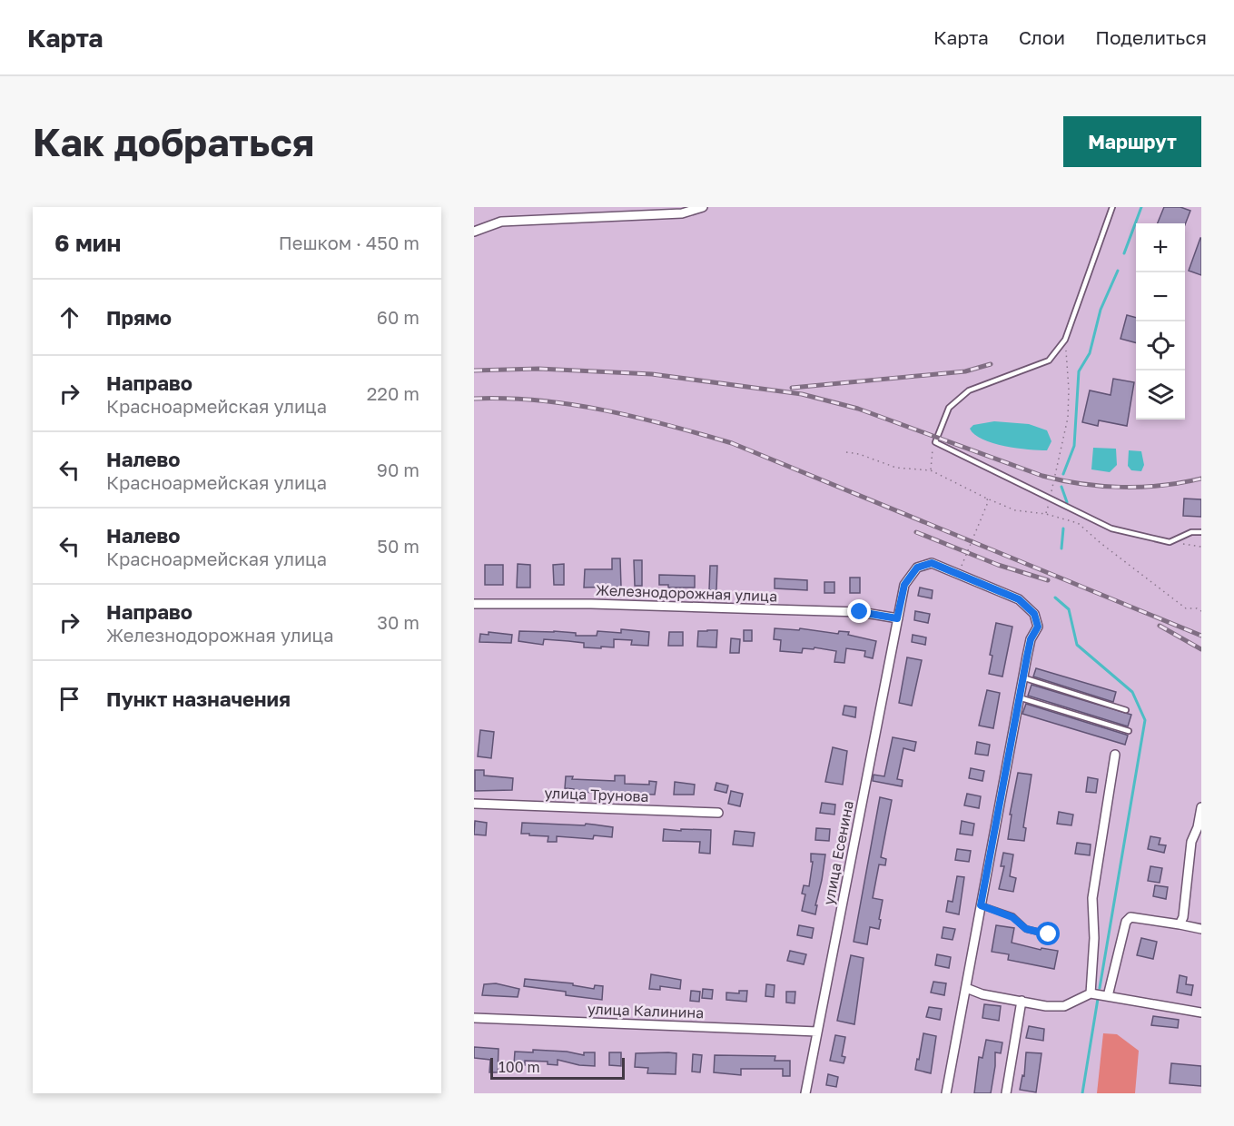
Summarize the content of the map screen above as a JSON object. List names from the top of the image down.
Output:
{
  "streets": {
    "street": [
      "Железнодорожная улица",
      "улица Трунова",
      "улица Есенина",
      "улица Калинина"
    ]
  },
  "crossings": [
    ["Железнодорожная улица", "улица Есенина"],
    ["улица Есенина", "улица Калинина"]
  ],
  "scale_bar": "100 m",
  "page": {
    "header": "Карта",
    "nav": ["Карта", "Слои", "Поделиться"],
    "buttons": "Маршрут",
    "title": "Как добраться",
    "heading": ["6 мин", "Пешком · 450 m"],
    "map_buttons": ["+", "−"],
    "list": [
      ["Прямо", "60 m"],
      ["Направо", "Красноармейская улица", "220 m"],
      ["Налево", "Красноармейская улица", "90 m"],
      ["Налево", "Красноармейская улица", "50 m"],
      ["Направо", "Железнодорожная улица", "30 m"],
      "Пункт назначения"
    ],
    "scale": "100 m"
  }
}
